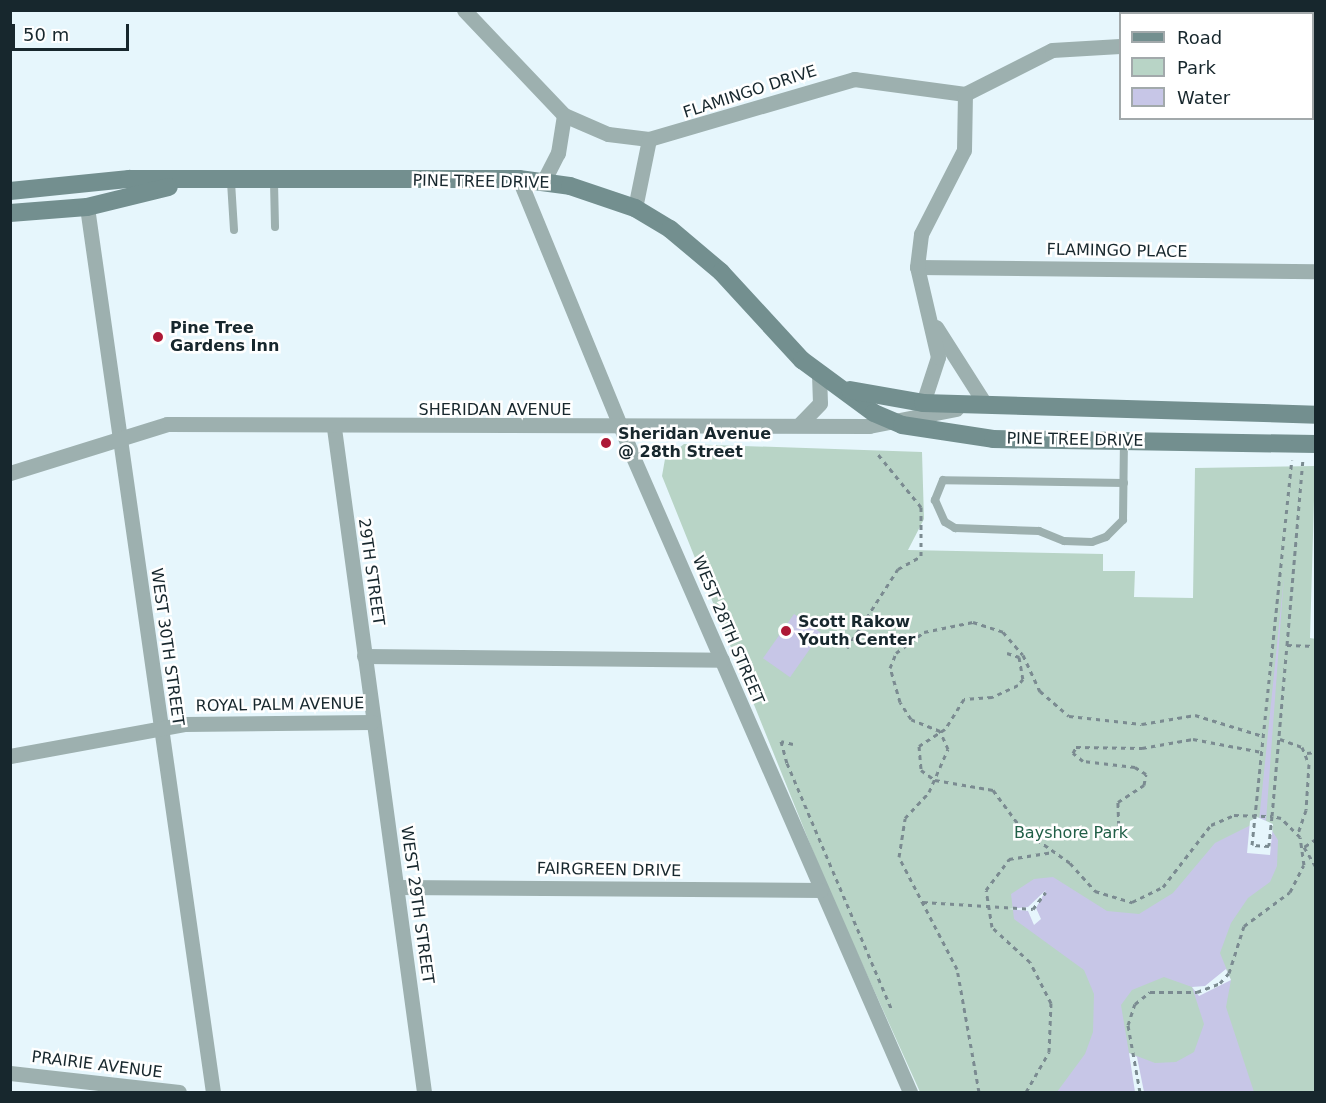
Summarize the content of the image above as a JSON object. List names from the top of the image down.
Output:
{
  "streets": {
    "main road": ["PINE TREE DRIVE"],
    "street": [
      "FLAMINGO DRIVE",
      "FLAMINGO PLACE",
      "SHERIDAN AVENUE",
      "29TH STREET",
      "WEST 28TH STREET",
      "WEST 30TH STREET",
      "ROYAL PALM AVENUE",
      "FAIRGREEN DRIVE",
      "WEST 29TH STREET",
      "PRAIRIE AVENUE"
    ]
  },
  "crossings": [
    ["PINE TREE DRIVE", "SHERIDAN AVENUE"],
    ["PINE TREE DRIVE", "WEST 28TH STREET"],
    ["PINE TREE DRIVE", "WEST 30TH STREET"],
    ["SHERIDAN AVENUE", "29TH STREET"],
    ["SHERIDAN AVENUE", "WEST 28TH STREET"],
    ["SHERIDAN AVENUE", "WEST 30TH STREET"],
    ["29TH STREET", "ROYAL PALM AVENUE"],
    ["29TH STREET", "WEST 29TH STREET"],
    ["WEST 28TH STREET", "FAIRGREEN DRIVE"],
    ["WEST 30TH STREET", "ROYAL PALM AVENUE"],
    ["ROYAL PALM AVENUE", "WEST 29TH STREET"],
    ["FAIRGREEN DRIVE", "WEST 29TH STREET"]
  ],
  "parks": ["Bayshore Park"],
  "places": ["Pine Tree Gardens Inn", "Sheridan Avenue @ 28th Street", "Scott Rakow Youth Center"],
  "legend": ["Road", "Park", "Water"],
  "scale_bar": "50 m"
}
